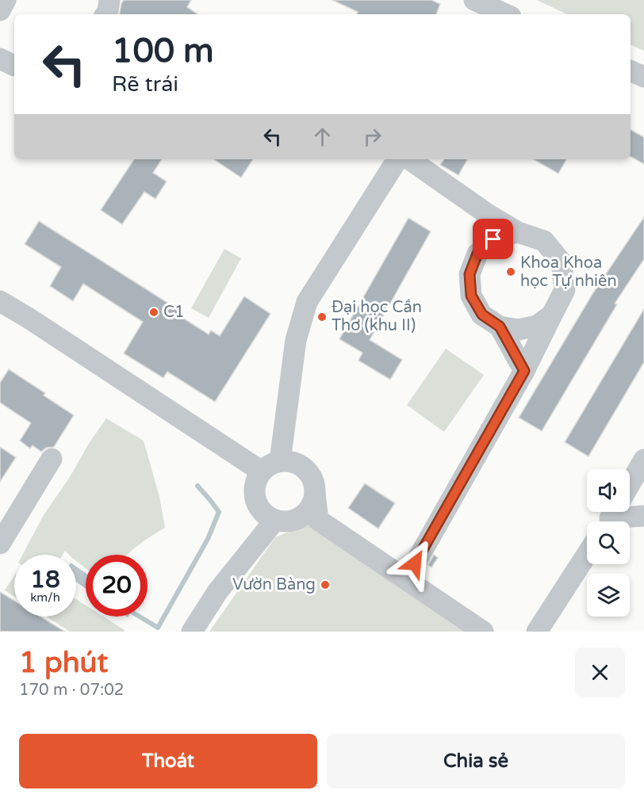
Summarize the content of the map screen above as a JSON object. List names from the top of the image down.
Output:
{
  "places": [
    "Khoa Khoa học Tự nhiên",
    "C1",
    "Đại học Cần Thơ (khu II)",
    "Vườn Bàng"
  ],
  "page": {
    "turn": ["100 m", "Rẽ trái"],
    "speed": "18 km/h",
    "limit": "20",
    "heading": ["1 phút", "170 m · 07:02"],
    "buttons": ["Thoát", "Chia sẻ"]
  }
}
